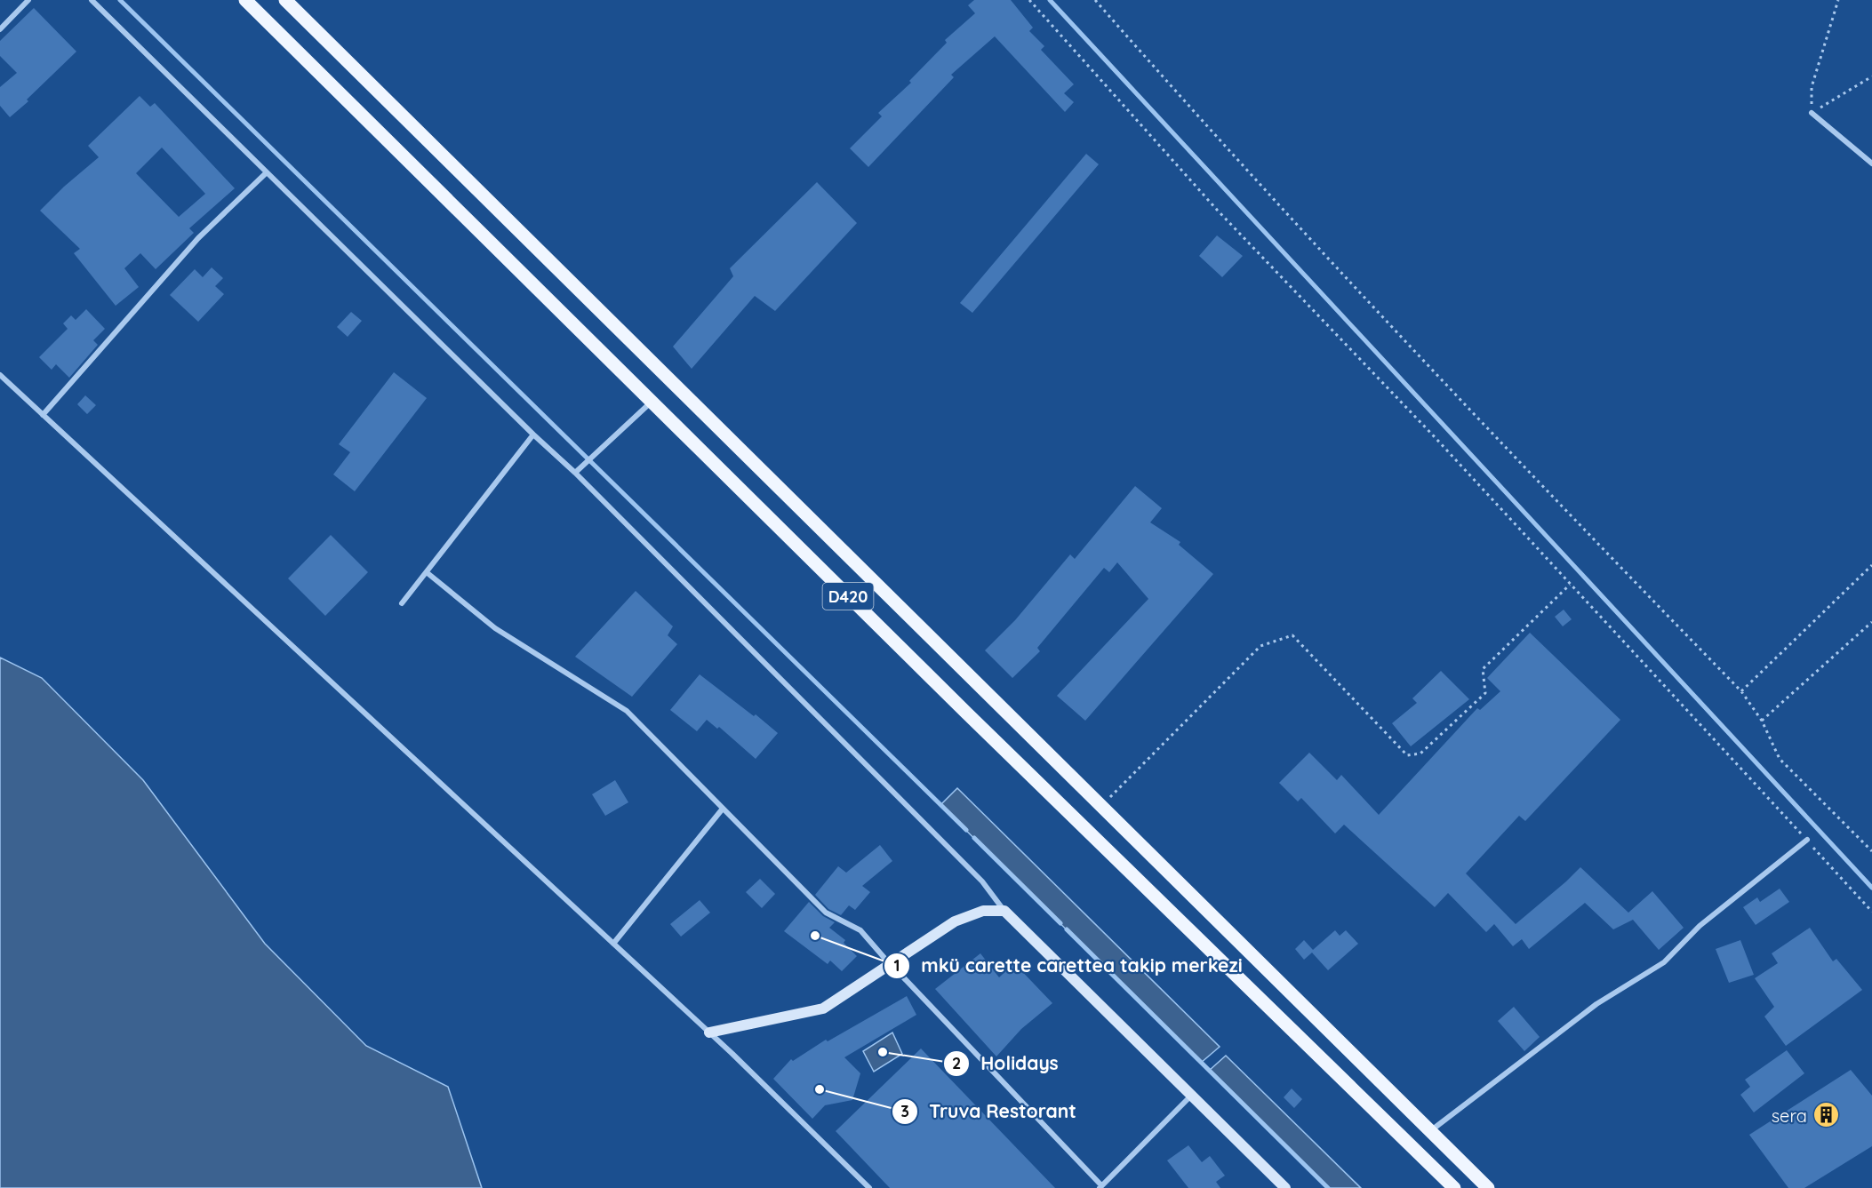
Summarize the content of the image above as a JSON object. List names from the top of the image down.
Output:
{
  "streets": {
    "main road": ["D420"]
  },
  "places": {
    "other": ["mkü carette carettea takip merkezi", "Holidays", "Truva Restorant"],
    "building": ["sera"]
  }
}
